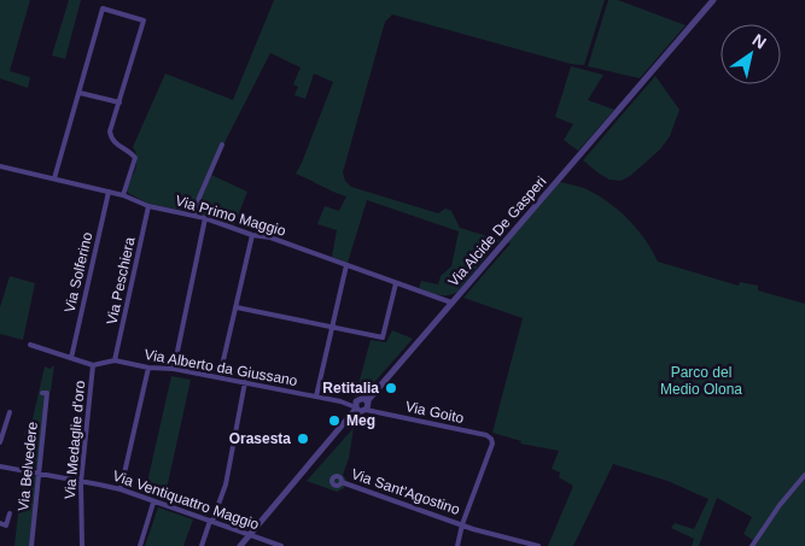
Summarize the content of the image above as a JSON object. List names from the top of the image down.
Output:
{
  "streets": {
    "street": [
      "Via Primo Maggio",
      "Via Alcide De Gasperi",
      "Via Solferino",
      "Via Peschiera",
      "Via Alberto da Giussano",
      "Via Goito",
      "Via Medaglie d'oro",
      "Via Belvedere",
      "Via Sant'Agostino",
      "Via Ventiquattro Maggio"
    ]
  },
  "crossings": [
    ["Via Primo Maggio", "Via Alcide De Gasperi"],
    ["Via Primo Maggio", "Via Solferino"],
    ["Via Primo Maggio", "Via Peschiera"],
    ["Via Alcide De Gasperi", "Via Alberto da Giussano"],
    ["Via Alcide De Gasperi", "Via Goito"],
    ["Via Alcide De Gasperi", "Via Ventiquattro Maggio"],
    ["Via Solferino", "Via Medaglie d'oro"],
    ["Via Peschiera", "Via Alberto da Giussano"],
    ["Via Alberto da Giussano", "Via Goito"],
    ["Via Alberto da Giussano", "Via Medaglie d'oro"],
    ["Via Goito", "Via Sant'Agostino"],
    ["Via Medaglie d'oro", "Via Ventiquattro Maggio"],
    ["Via Belvedere", "Via Ventiquattro Maggio"]
  ],
  "parks": ["Parco del Medio Olona"],
  "places": ["Retitalia", "Meg", "Orasesta"],
  "north": "top right"
}
